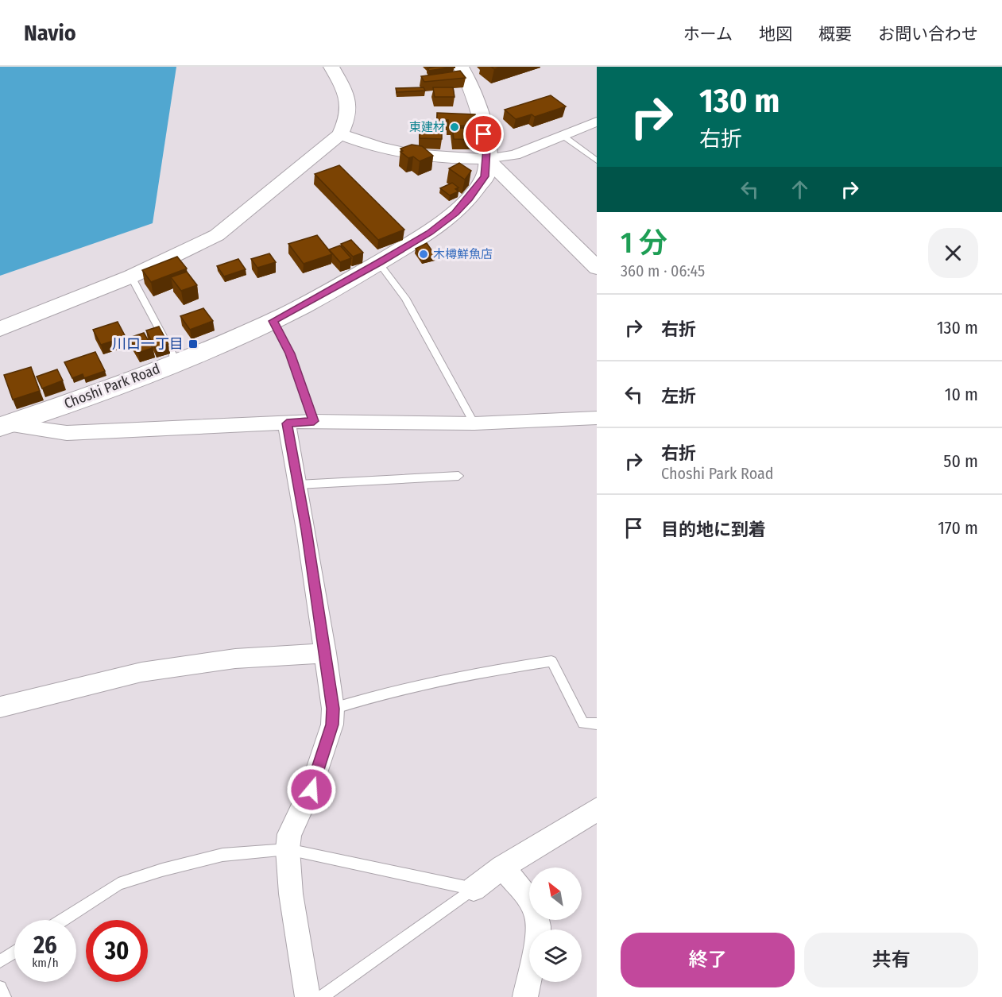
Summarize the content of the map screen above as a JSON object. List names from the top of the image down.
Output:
{
  "streets": {
    "main road": ["Choshi Park Road"]
  },
  "places": {
    "other": ["東建材", "木樽鮮魚店"],
    "transit": ["川口一丁目"]
  },
  "north": "top left",
  "page": {
    "header": "Navio",
    "nav": [
      "ホーム",
      "地図",
      "概要",
      "お問い合わせ"
    ],
    "turn": ["130 m", "右折"],
    "heading": ["1 分", "360 m · 06:45"],
    "list": [
      {
        "name": "右折",
        "value": "130 m"
      },
      {
        "name": "左折",
        "value": "10 m"
      },
      {
        "name": "右折",
        "note": "Choshi Park Road",
        "value": "50 m"
      },
      {
        "name": "目的地に到着",
        "value": "170 m"
      }
    ],
    "speed": "26 km/h",
    "limit": "30",
    "buttons": ["終了", "共有"]
  }
}
